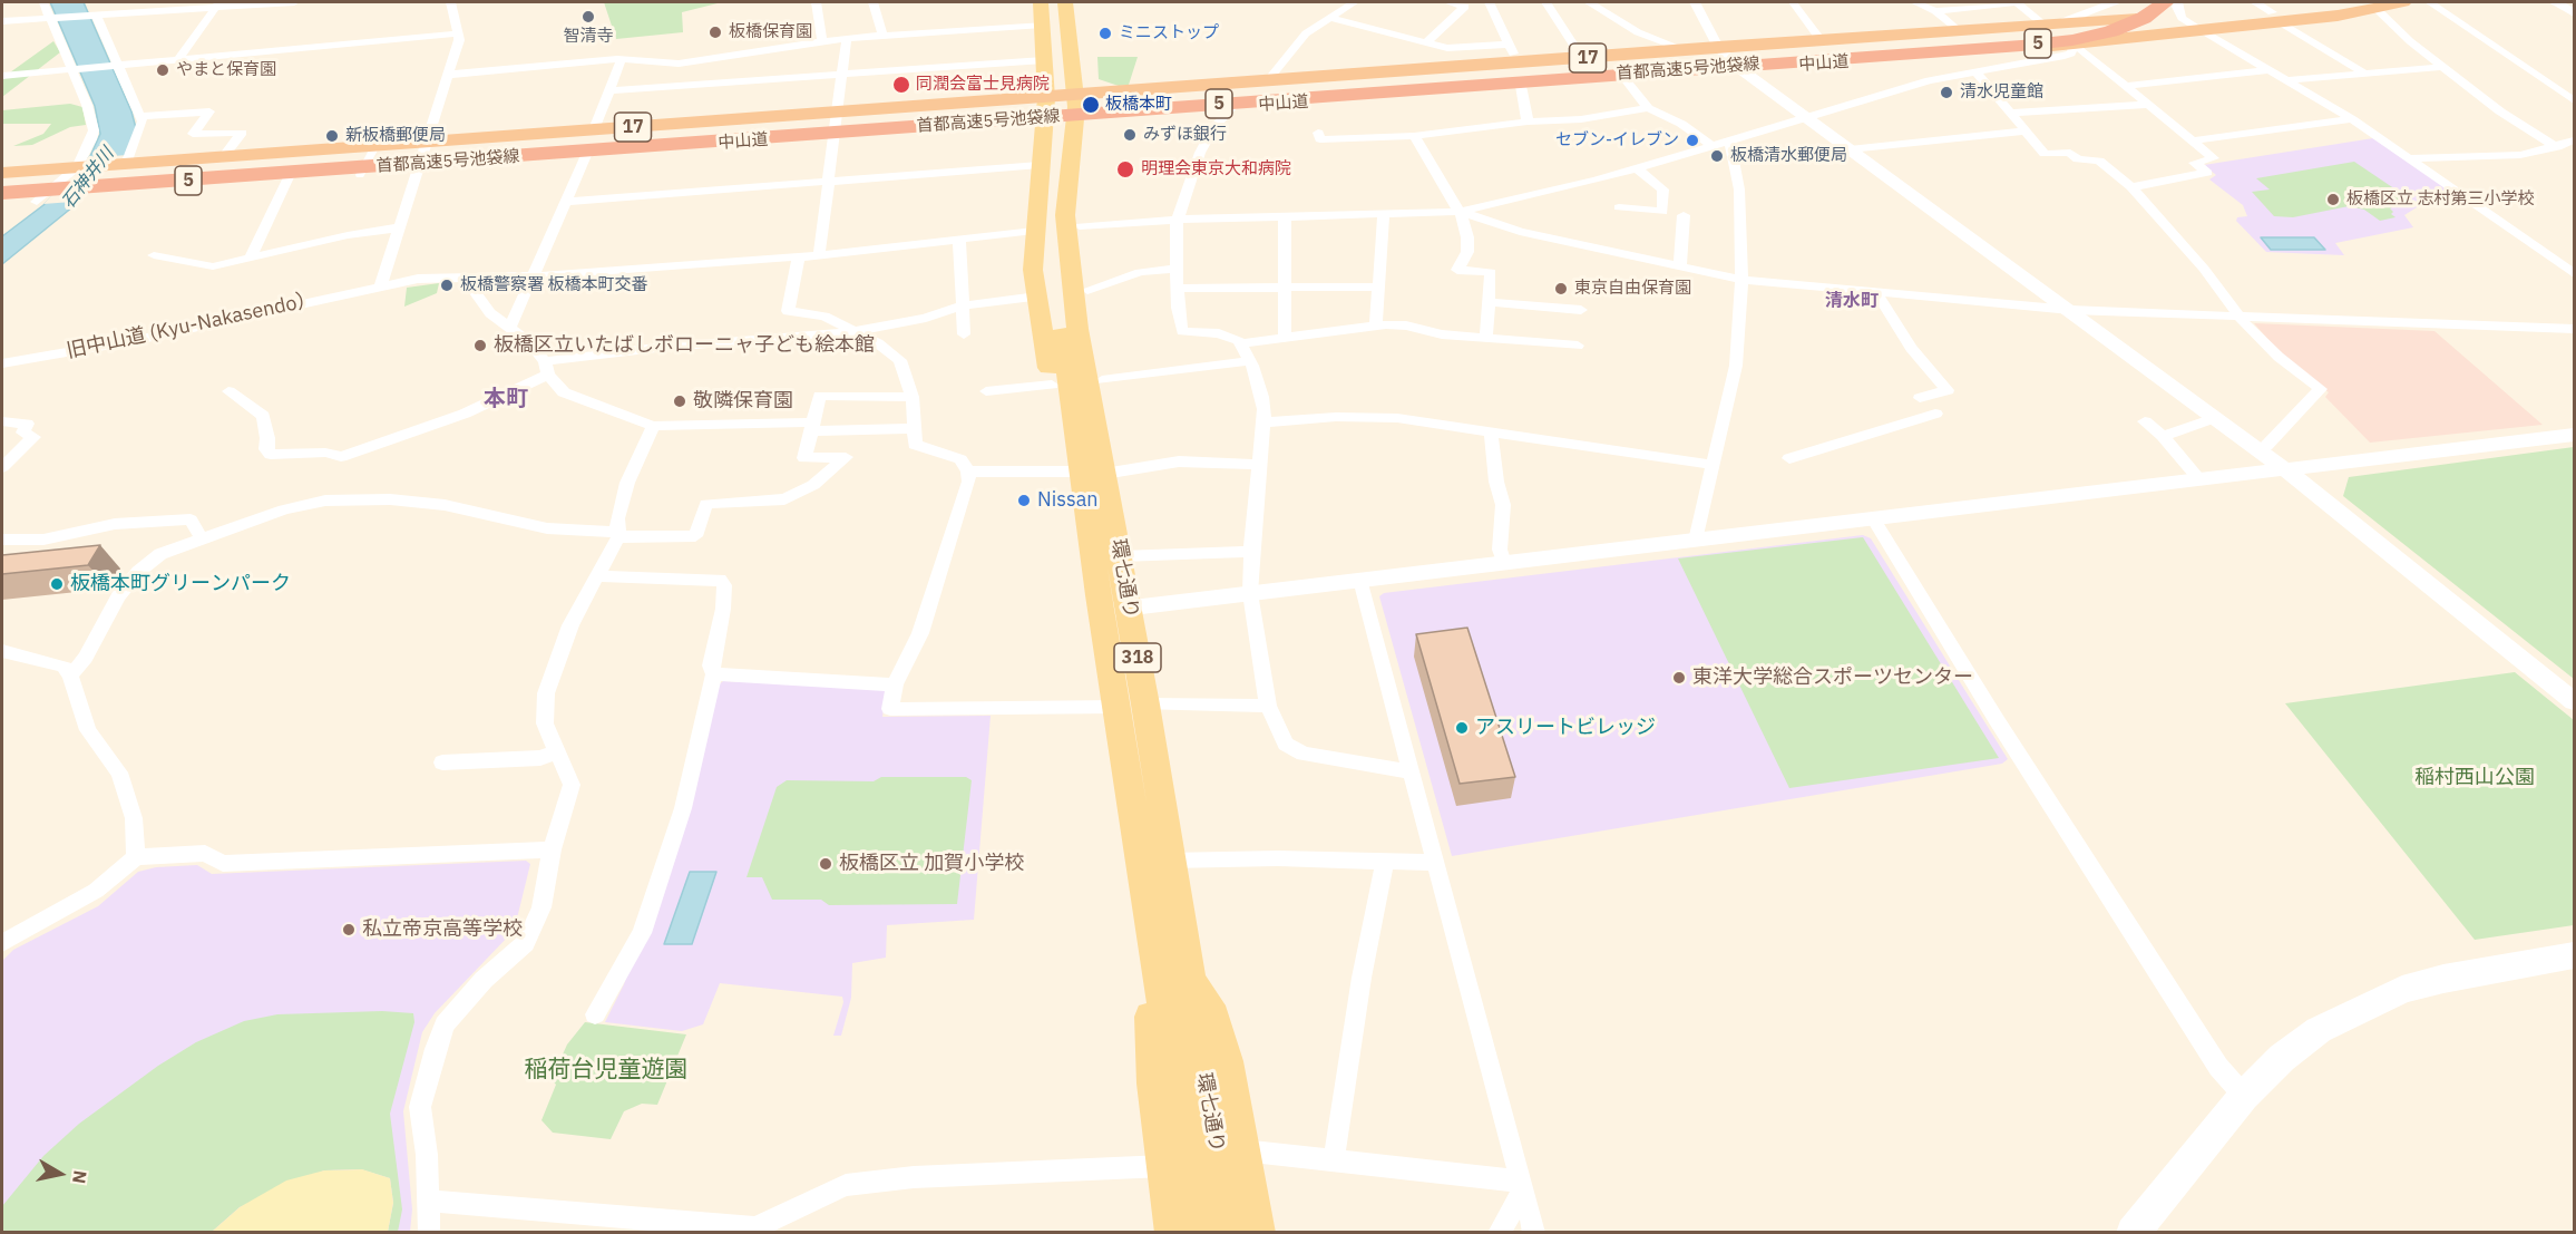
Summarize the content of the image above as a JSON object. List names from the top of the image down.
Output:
{
  "streets": {
    "highway": [
      "5",
      "17",
      "中山道",
      "首都高速5号池袋線"
    ],
    "main road": ["環七通り", "318"],
    "street": ["旧中山道 (Kyu-Nakasendo）"]
  },
  "crossings": [
    ["5", "中山道"],
    ["5", "首都高速5号池袋線"],
    ["17", "中山道"],
    ["17", "首都高速5号池袋線"],
    ["中山道", "首都高速5号池袋線"]
  ],
  "districts": ["清水町", "本町"],
  "water": ["石神井川"],
  "parks": ["稲村西山公園", "稲荷台児童遊園"],
  "places": [
    "智清寺",
    "板橋保育園",
    "ミニストップ",
    "やまと保育園",
    "同潤会富士見病院",
    "清水児童館",
    "板橋本町",
    "みずほ銀行",
    "新板橋郵便局",
    "セブン-イレブン",
    "板橋清水郵便局",
    "明理会東京大和病院",
    "板橋区立 志村第三小学校",
    "板橋警察署 板橋本町交番",
    "東京自由保育園",
    "板橋区立いたばしボローニャ子ども絵本館",
    "敬隣保育園",
    "Nissan",
    "板橋本町グリーンパーク",
    "東洋大学総合スポーツセンター",
    "アスリートビレッジ",
    "板橋区立 加賀小学校",
    "私立帝京高等学校"
  ],
  "north": "right"
}
